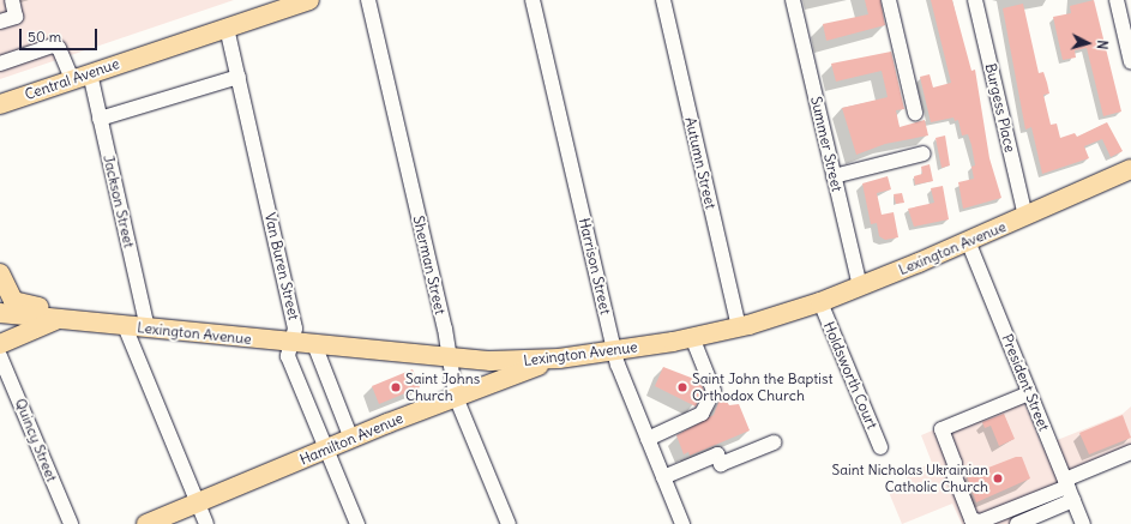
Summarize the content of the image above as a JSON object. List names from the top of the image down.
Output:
{
  "streets": {
    "main road": ["Central Avenue", "Lexington Avenue", "Hamilton Avenue"],
    "street": [
      "Burgess Place",
      "Summer Street",
      "Autumn Street",
      "Jackson Street",
      "Sherman Street",
      "Van Buren Street",
      "Harrison Street",
      "Holdsworth Court",
      "President Street",
      "Quincy Street"
    ]
  },
  "crossings": [
    ["Central Avenue", "Jackson Street"],
    ["Central Avenue", "Van Buren Street"],
    ["Burgess Place", "Lexington Avenue"],
    ["Summer Street", "Lexington Avenue"],
    ["Autumn Street", "Lexington Avenue"],
    ["Jackson Street", "Lexington Avenue"],
    ["Lexington Avenue", "Sherman Street"],
    ["Lexington Avenue", "Van Buren Street"],
    ["Lexington Avenue", "Harrison Street"],
    ["Lexington Avenue", "Holdsworth Court"],
    ["Lexington Avenue", "President Street"],
    ["Lexington Avenue", "Hamilton Avenue"],
    ["Sherman Street", "Hamilton Avenue"],
    ["Van Buren Street", "Hamilton Avenue"]
  ],
  "places": ["Saint Johns Church", "Saint John the Baptist Orthodox Church", "Saint Nicholas Ukrainian Catholic Church"],
  "scale_bar": "50 m",
  "north": "right"
}
